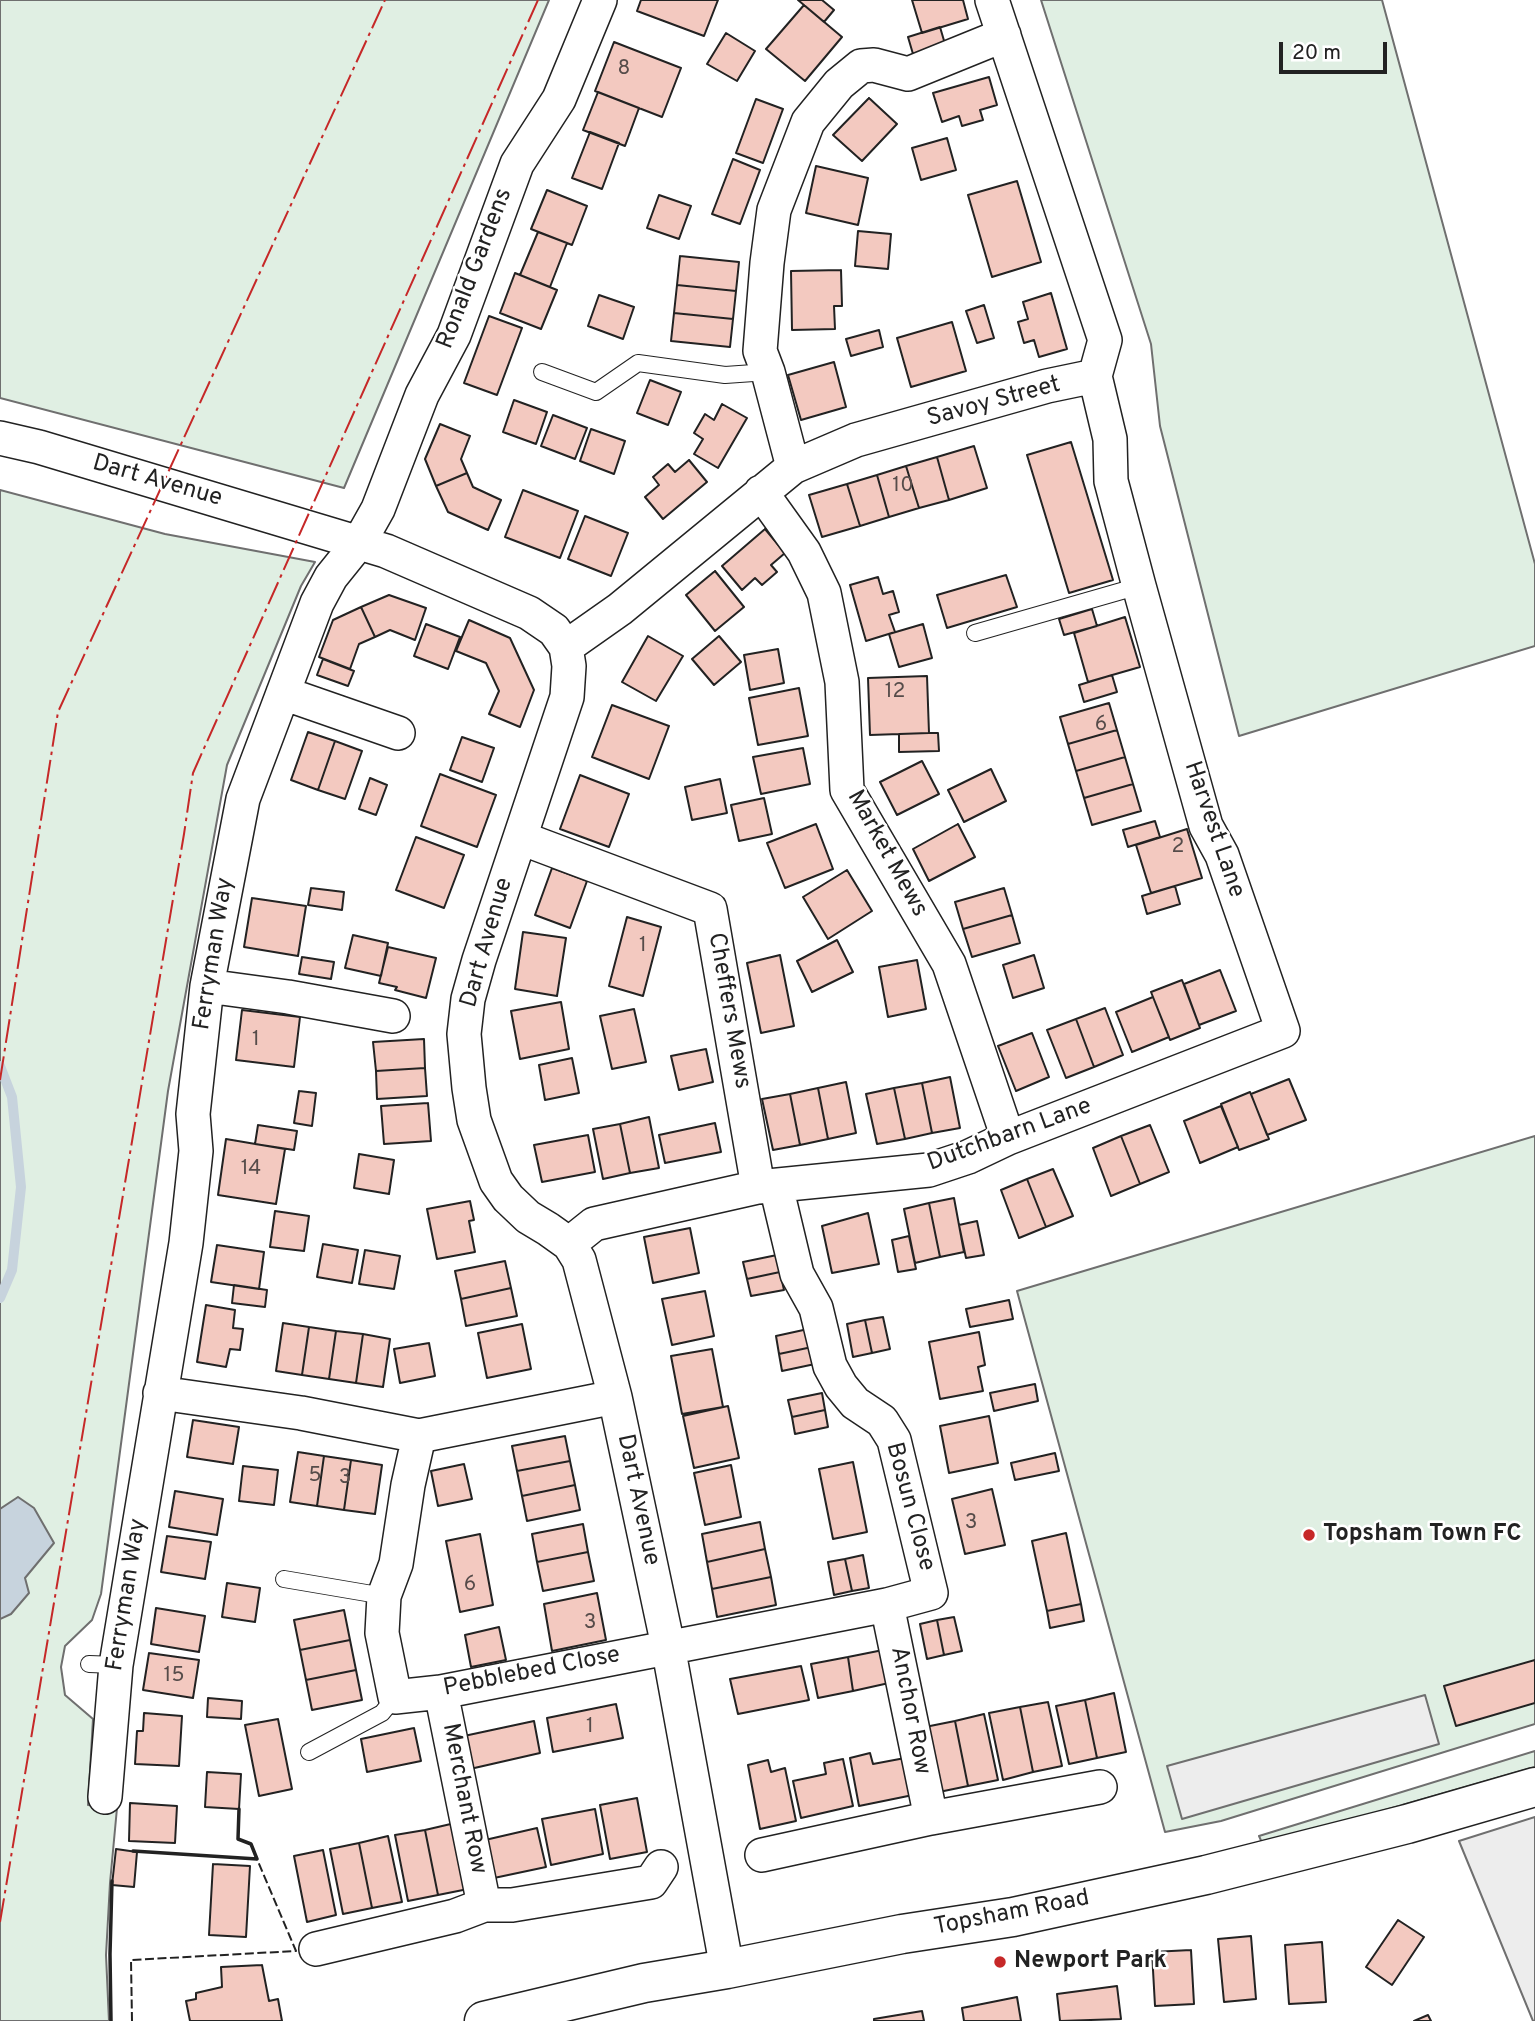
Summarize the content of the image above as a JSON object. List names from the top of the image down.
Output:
{
  "streets": {
    "street": [
      "Ronald Gardens",
      "Savoy Street",
      "Dart Avenue",
      "Harvest Lane",
      "Market Mews",
      "Ferryman Way",
      "Cheffers Mews",
      "Dutchbarn Lane",
      "Bosun Close",
      "Pebblebed Close",
      "Anchor Row",
      "Merchant Row",
      "Topsham Road"
    ]
  },
  "crossings": [
    ["Ronald Gardens", "Dart Avenue"],
    ["Ronald Gardens", "Ferryman Way"],
    ["Savoy Street", "Dart Avenue"],
    ["Savoy Street", "Harvest Lane"],
    ["Savoy Street", "Market Mews"],
    ["Dart Avenue", "Ferryman Way"],
    ["Dart Avenue", "Cheffers Mews"],
    ["Dart Avenue", "Dutchbarn Lane"],
    ["Dart Avenue", "Bosun Close"],
    ["Dart Avenue", "Pebblebed Close"],
    ["Dart Avenue", "Topsham Road"],
    ["Harvest Lane", "Dutchbarn Lane"],
    ["Market Mews", "Dutchbarn Lane"],
    ["Cheffers Mews", "Dutchbarn Lane"],
    ["Cheffers Mews", "Bosun Close"],
    ["Dutchbarn Lane", "Bosun Close"],
    ["Bosun Close", "Pebblebed Close"],
    ["Bosun Close", "Anchor Row"],
    ["Pebblebed Close", "Merchant Row"]
  ],
  "places": ["Topsham Town FC", "Newport Park"],
  "house_numbers": [
    "8",
    "10",
    "12",
    "6",
    "2",
    "1",
    "1",
    "14",
    "5",
    "3",
    "3",
    "6",
    "3",
    "15",
    "1"
  ],
  "scale_bar": "20 m"
}
